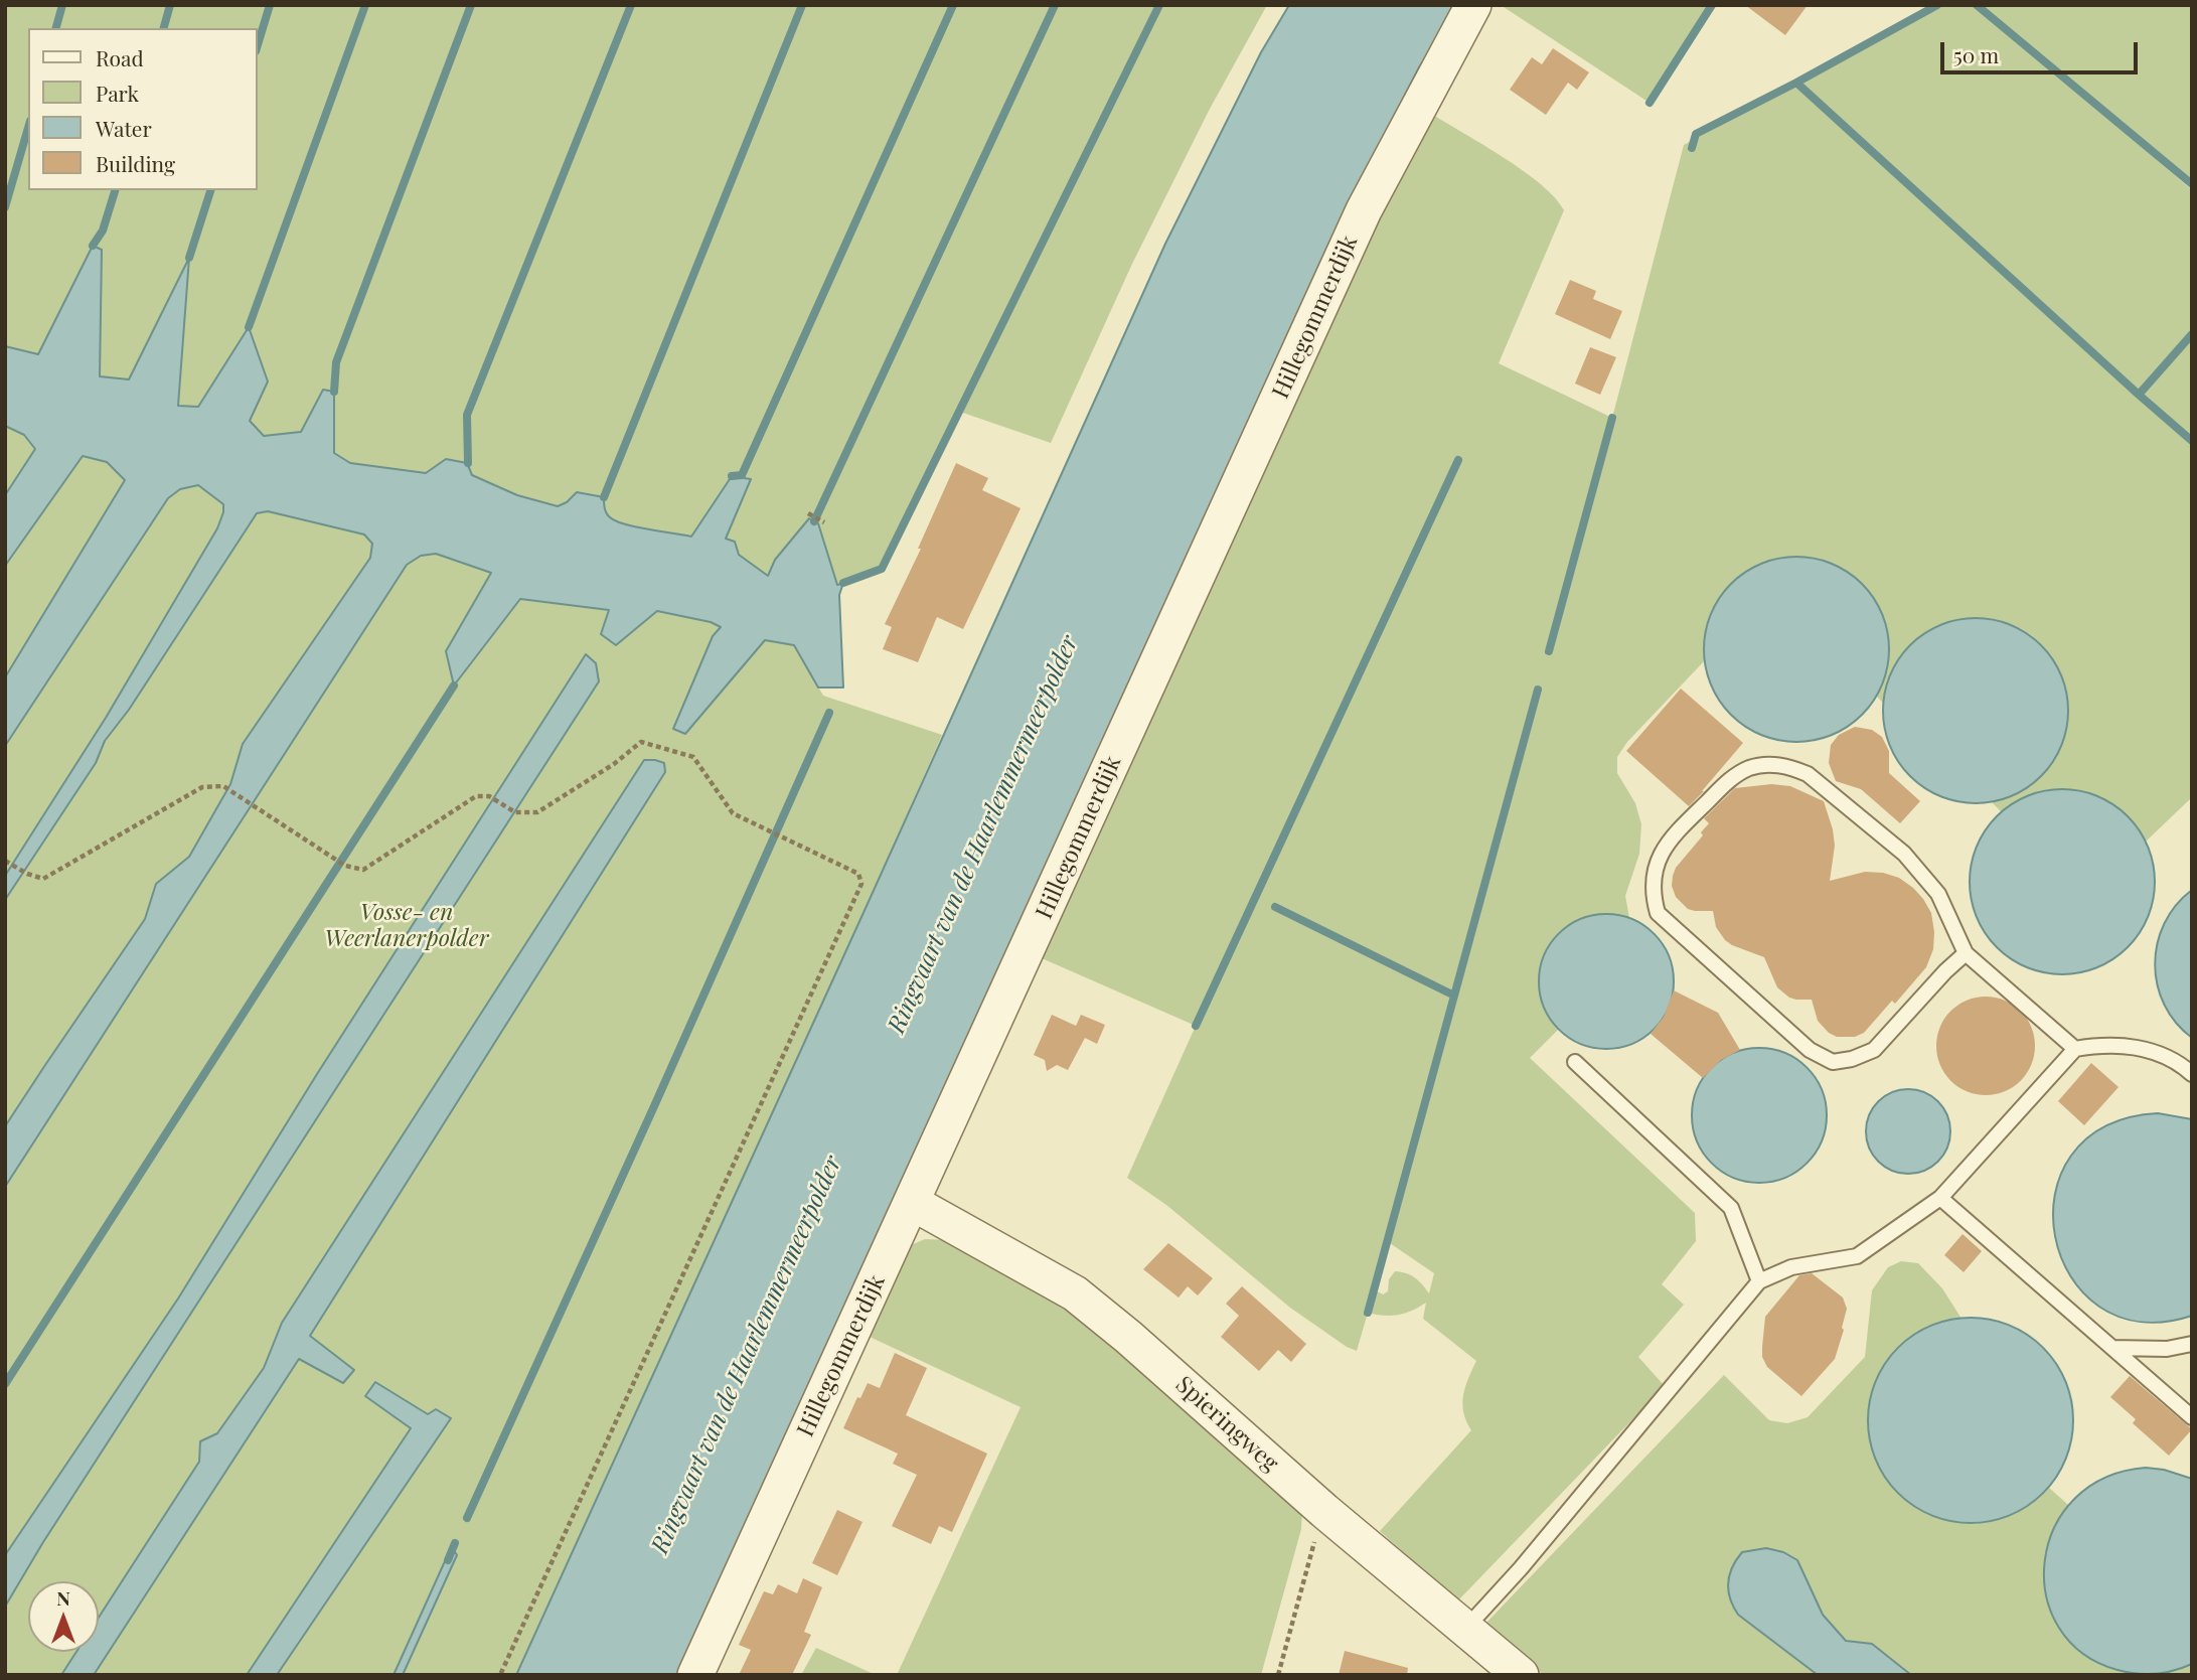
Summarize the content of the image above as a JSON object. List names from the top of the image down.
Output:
{
  "streets": {
    "street": ["Hillegommerdijk", "Spieringweg"]
  },
  "crossings": [
    ["Hillegommerdijk", "Spieringweg"]
  ],
  "water": ["Ringvaart van de Haarlemmermeerpolder"],
  "parks": ["Vosse- en Weerlanerpolder"],
  "legend": [
    "Road",
    "Park",
    "Water",
    "Building"
  ],
  "scale_bar": "50 m",
  "north": "top"
}
